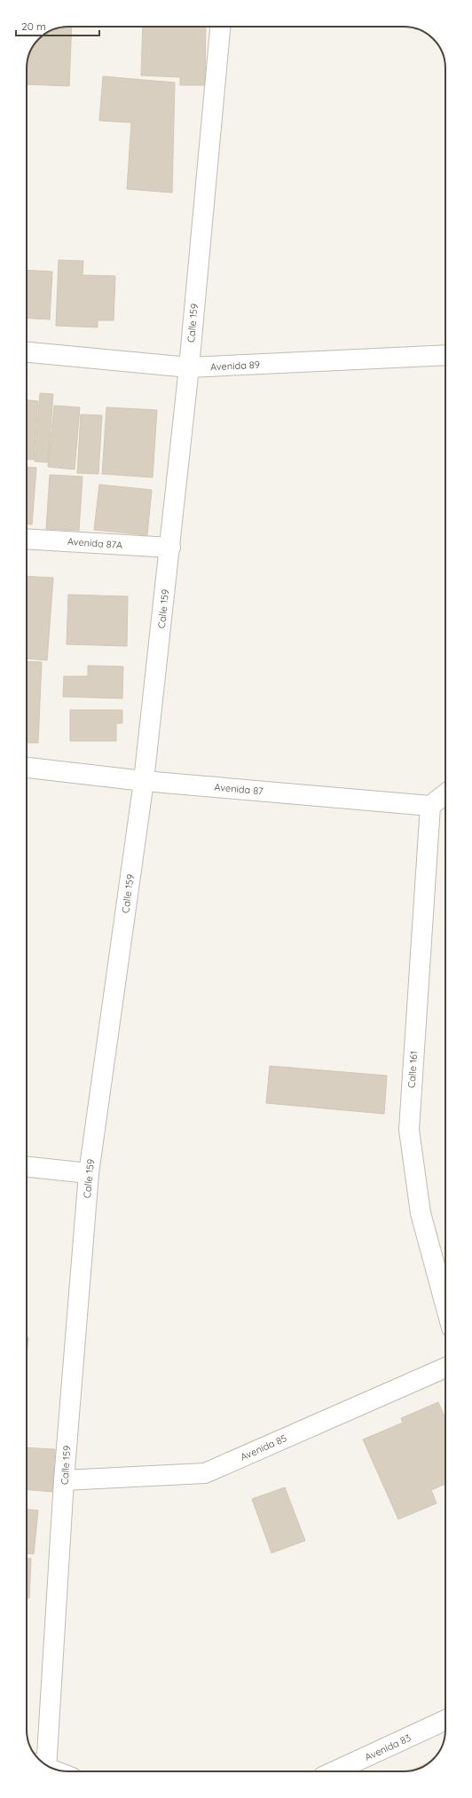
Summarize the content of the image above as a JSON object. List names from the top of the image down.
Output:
{
  "streets": {
    "street": [
      "Calle 159",
      "Avenida 89",
      "Avenida 87A",
      "Avenida 87",
      "Calle 161",
      "Avenida 85",
      "Avenida 83"
    ]
  },
  "crossings": [
    ["Calle 159", "Avenida 89"],
    ["Calle 159", "Avenida 87A"],
    ["Calle 159", "Avenida 87"],
    ["Calle 159", "Avenida 85"],
    ["Avenida 87", "Calle 161"]
  ],
  "scale_bar": "20 m"
}
